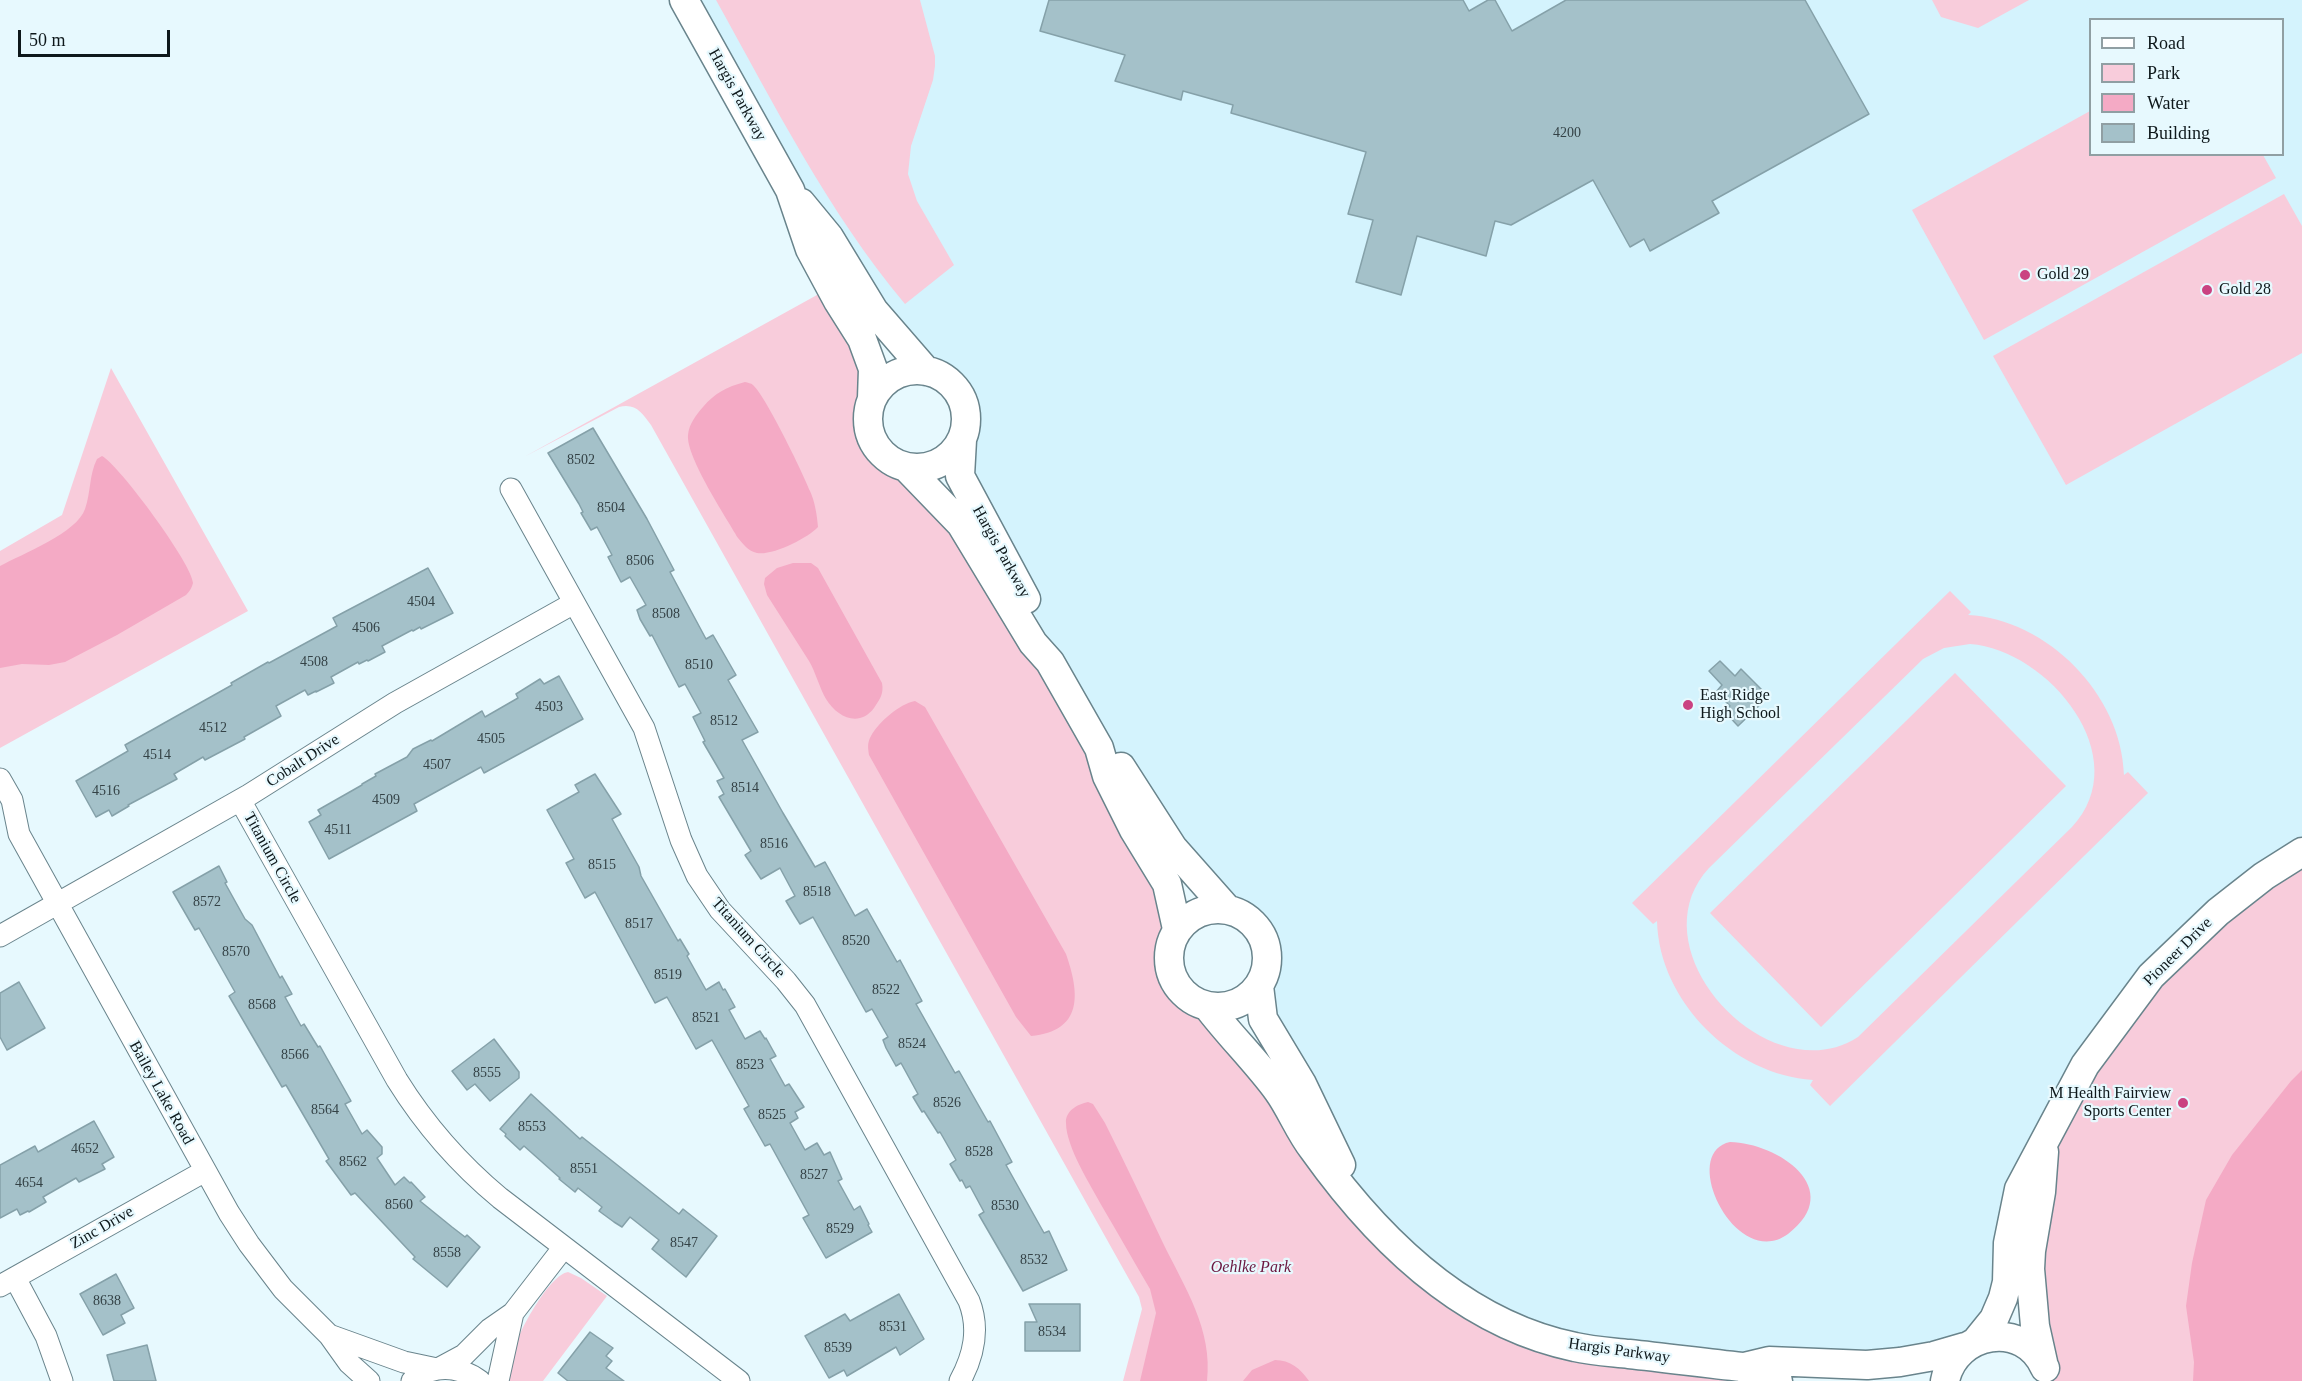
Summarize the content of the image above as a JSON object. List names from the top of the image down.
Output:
{
  "streets": {
    "street": [
      "Hargis Parkway",
      "Cobalt Drive",
      "Titanium Circle",
      "Pioneer Drive",
      "Bailey Lake Road",
      "Zinc Drive"
    ]
  },
  "crossings": [
    ["Hargis Parkway", "Pioneer Drive"],
    ["Cobalt Drive", "Titanium Circle"],
    ["Cobalt Drive", "Bailey Lake Road"],
    ["Bailey Lake Road", "Zinc Drive"]
  ],
  "parks": ["Oehlke Park"],
  "places": [
    "Gold 29",
    "Gold 28",
    "East Ridge High School",
    "M Health Fairview Sports Center"
  ],
  "house_numbers": [
    "4200",
    "8502",
    "8504",
    "8506",
    "4504",
    "8508",
    "4506",
    "4508",
    "8510",
    "4503",
    "8512",
    "4512",
    "4505",
    "4514",
    "4507",
    "8514",
    "4516",
    "4509",
    "4511",
    "8516",
    "8515",
    "8518",
    "8572",
    "8517",
    "8520",
    "8570",
    "8519",
    "8522",
    "8568",
    "8521",
    "8524",
    "8566",
    "8523",
    "8555",
    "8526",
    "8564",
    "8525",
    "8553",
    "4652",
    "8528",
    "8562",
    "8551",
    "8527",
    "4654",
    "8560",
    "8530",
    "8529",
    "8547",
    "8558",
    "8532",
    "8638",
    "8531",
    "8534",
    "8539"
  ],
  "legend": [
    "Road",
    "Park",
    "Water",
    "Building"
  ],
  "scale_bar": "50 m"
}
